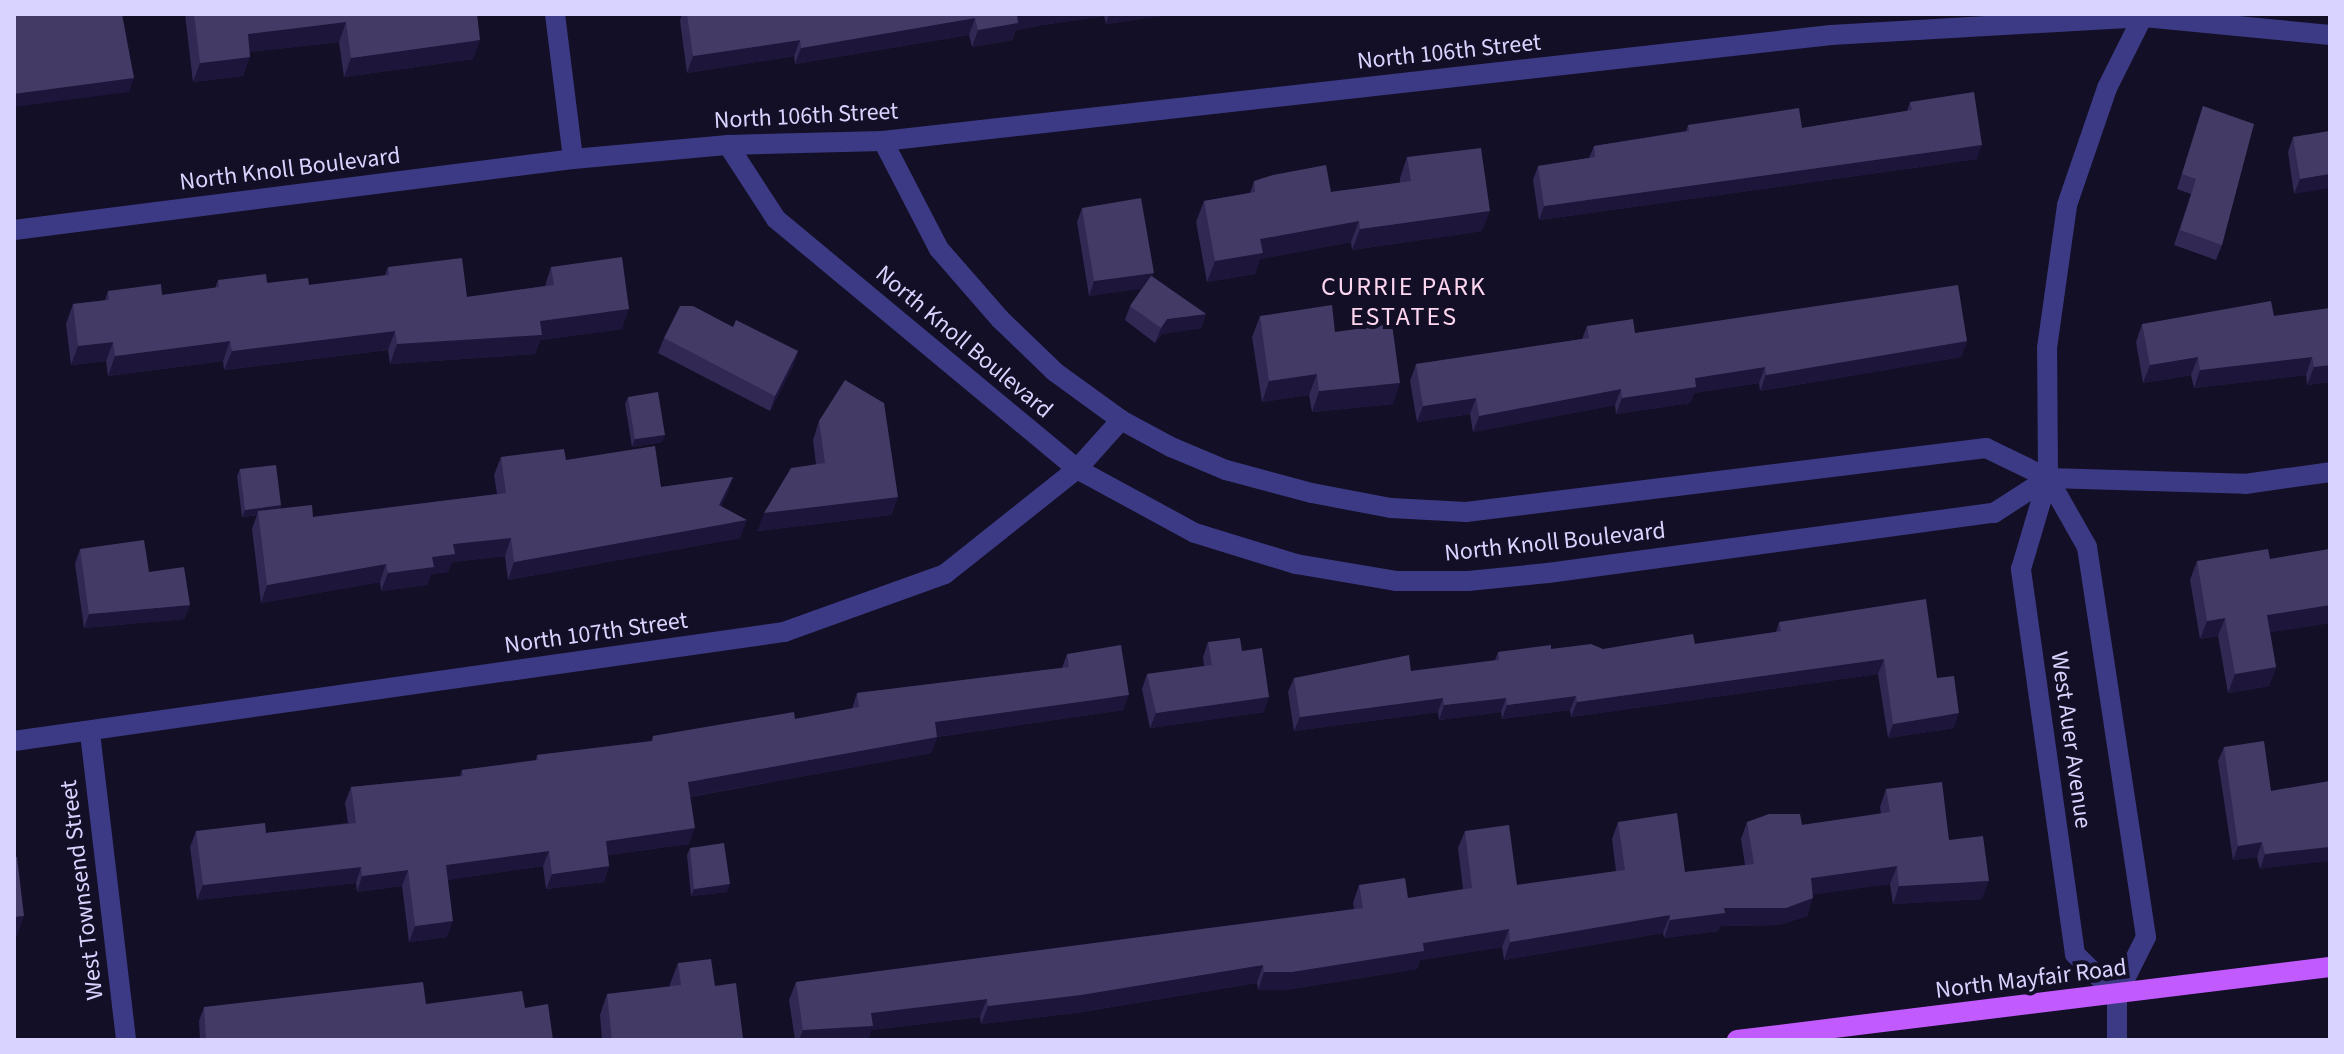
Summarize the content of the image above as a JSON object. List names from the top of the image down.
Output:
{
  "streets": {
    "main road": ["North Mayfair Road"],
    "street": [
      "North 106th Street",
      "North Knoll Boulevard",
      "North 107th Street",
      "West Auer Avenue",
      "West Townsend Street"
    ]
  },
  "crossings": [
    ["North 106th Street", "North Knoll Boulevard"],
    ["North 106th Street", "West Auer Avenue"],
    ["North Knoll Boulevard", "North 107th Street"],
    ["North Knoll Boulevard", "West Auer Avenue"],
    ["North 107th Street", "West Townsend Street"],
    ["West Auer Avenue", "North Mayfair Road"]
  ],
  "districts": ["CURRIE PARK ESTATES"]
}
